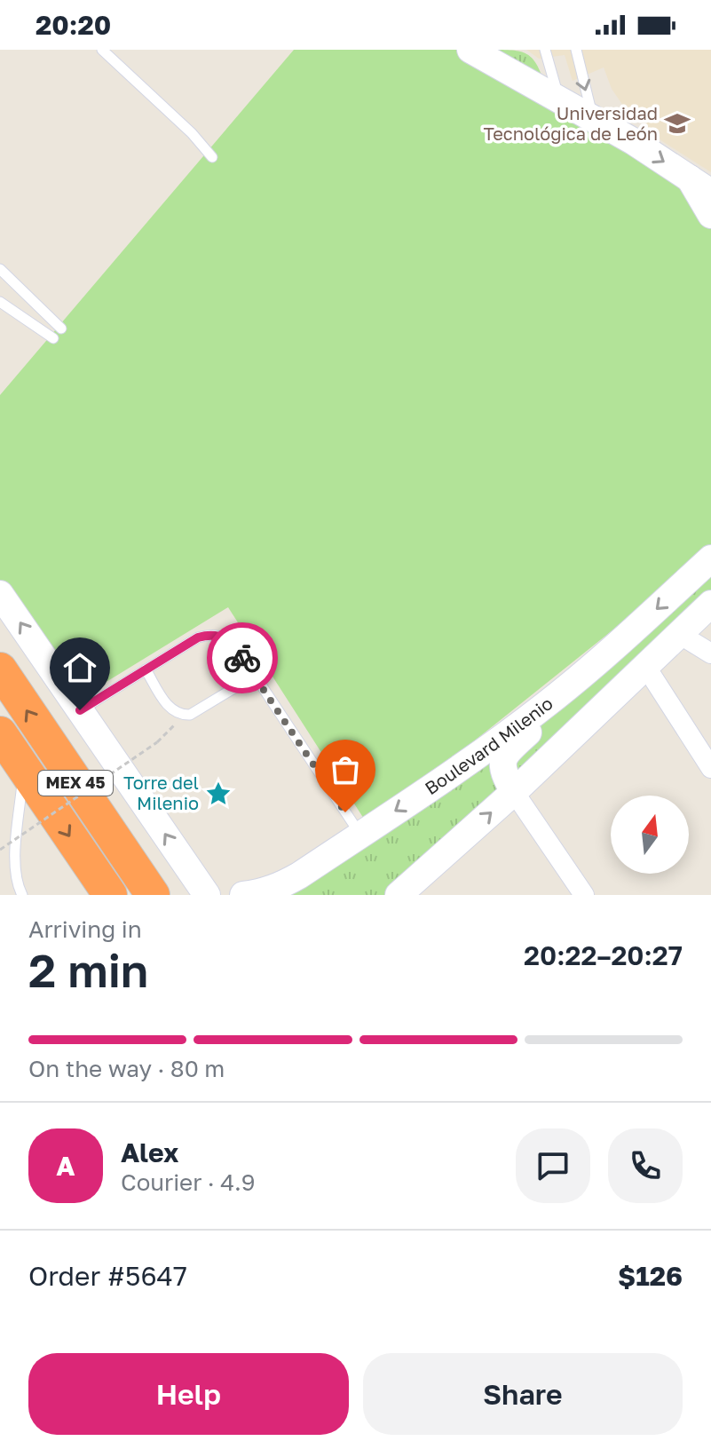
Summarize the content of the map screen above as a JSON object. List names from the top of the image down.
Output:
{
  "streets": {
    "highway": ["MEX 45"],
    "street": ["Boulevard Milenio"]
  },
  "places": {
    "school or university": ["Universidad Tecnológica de León"],
    "place": ["Torre del Milenio"]
  },
  "north": "top",
  "page": {
    "status": "20:20",
    "heading": ["2 min", "Arriving in", "20:22–20:27"],
    "panel": [
      "Alex",
      "Courier · 4.9",
      "Order #5647",
      "$126"
    ],
    "bar": "On the way · 80 m",
    "round": "A",
    "buttons": ["Help", "Share"]
  }
}
